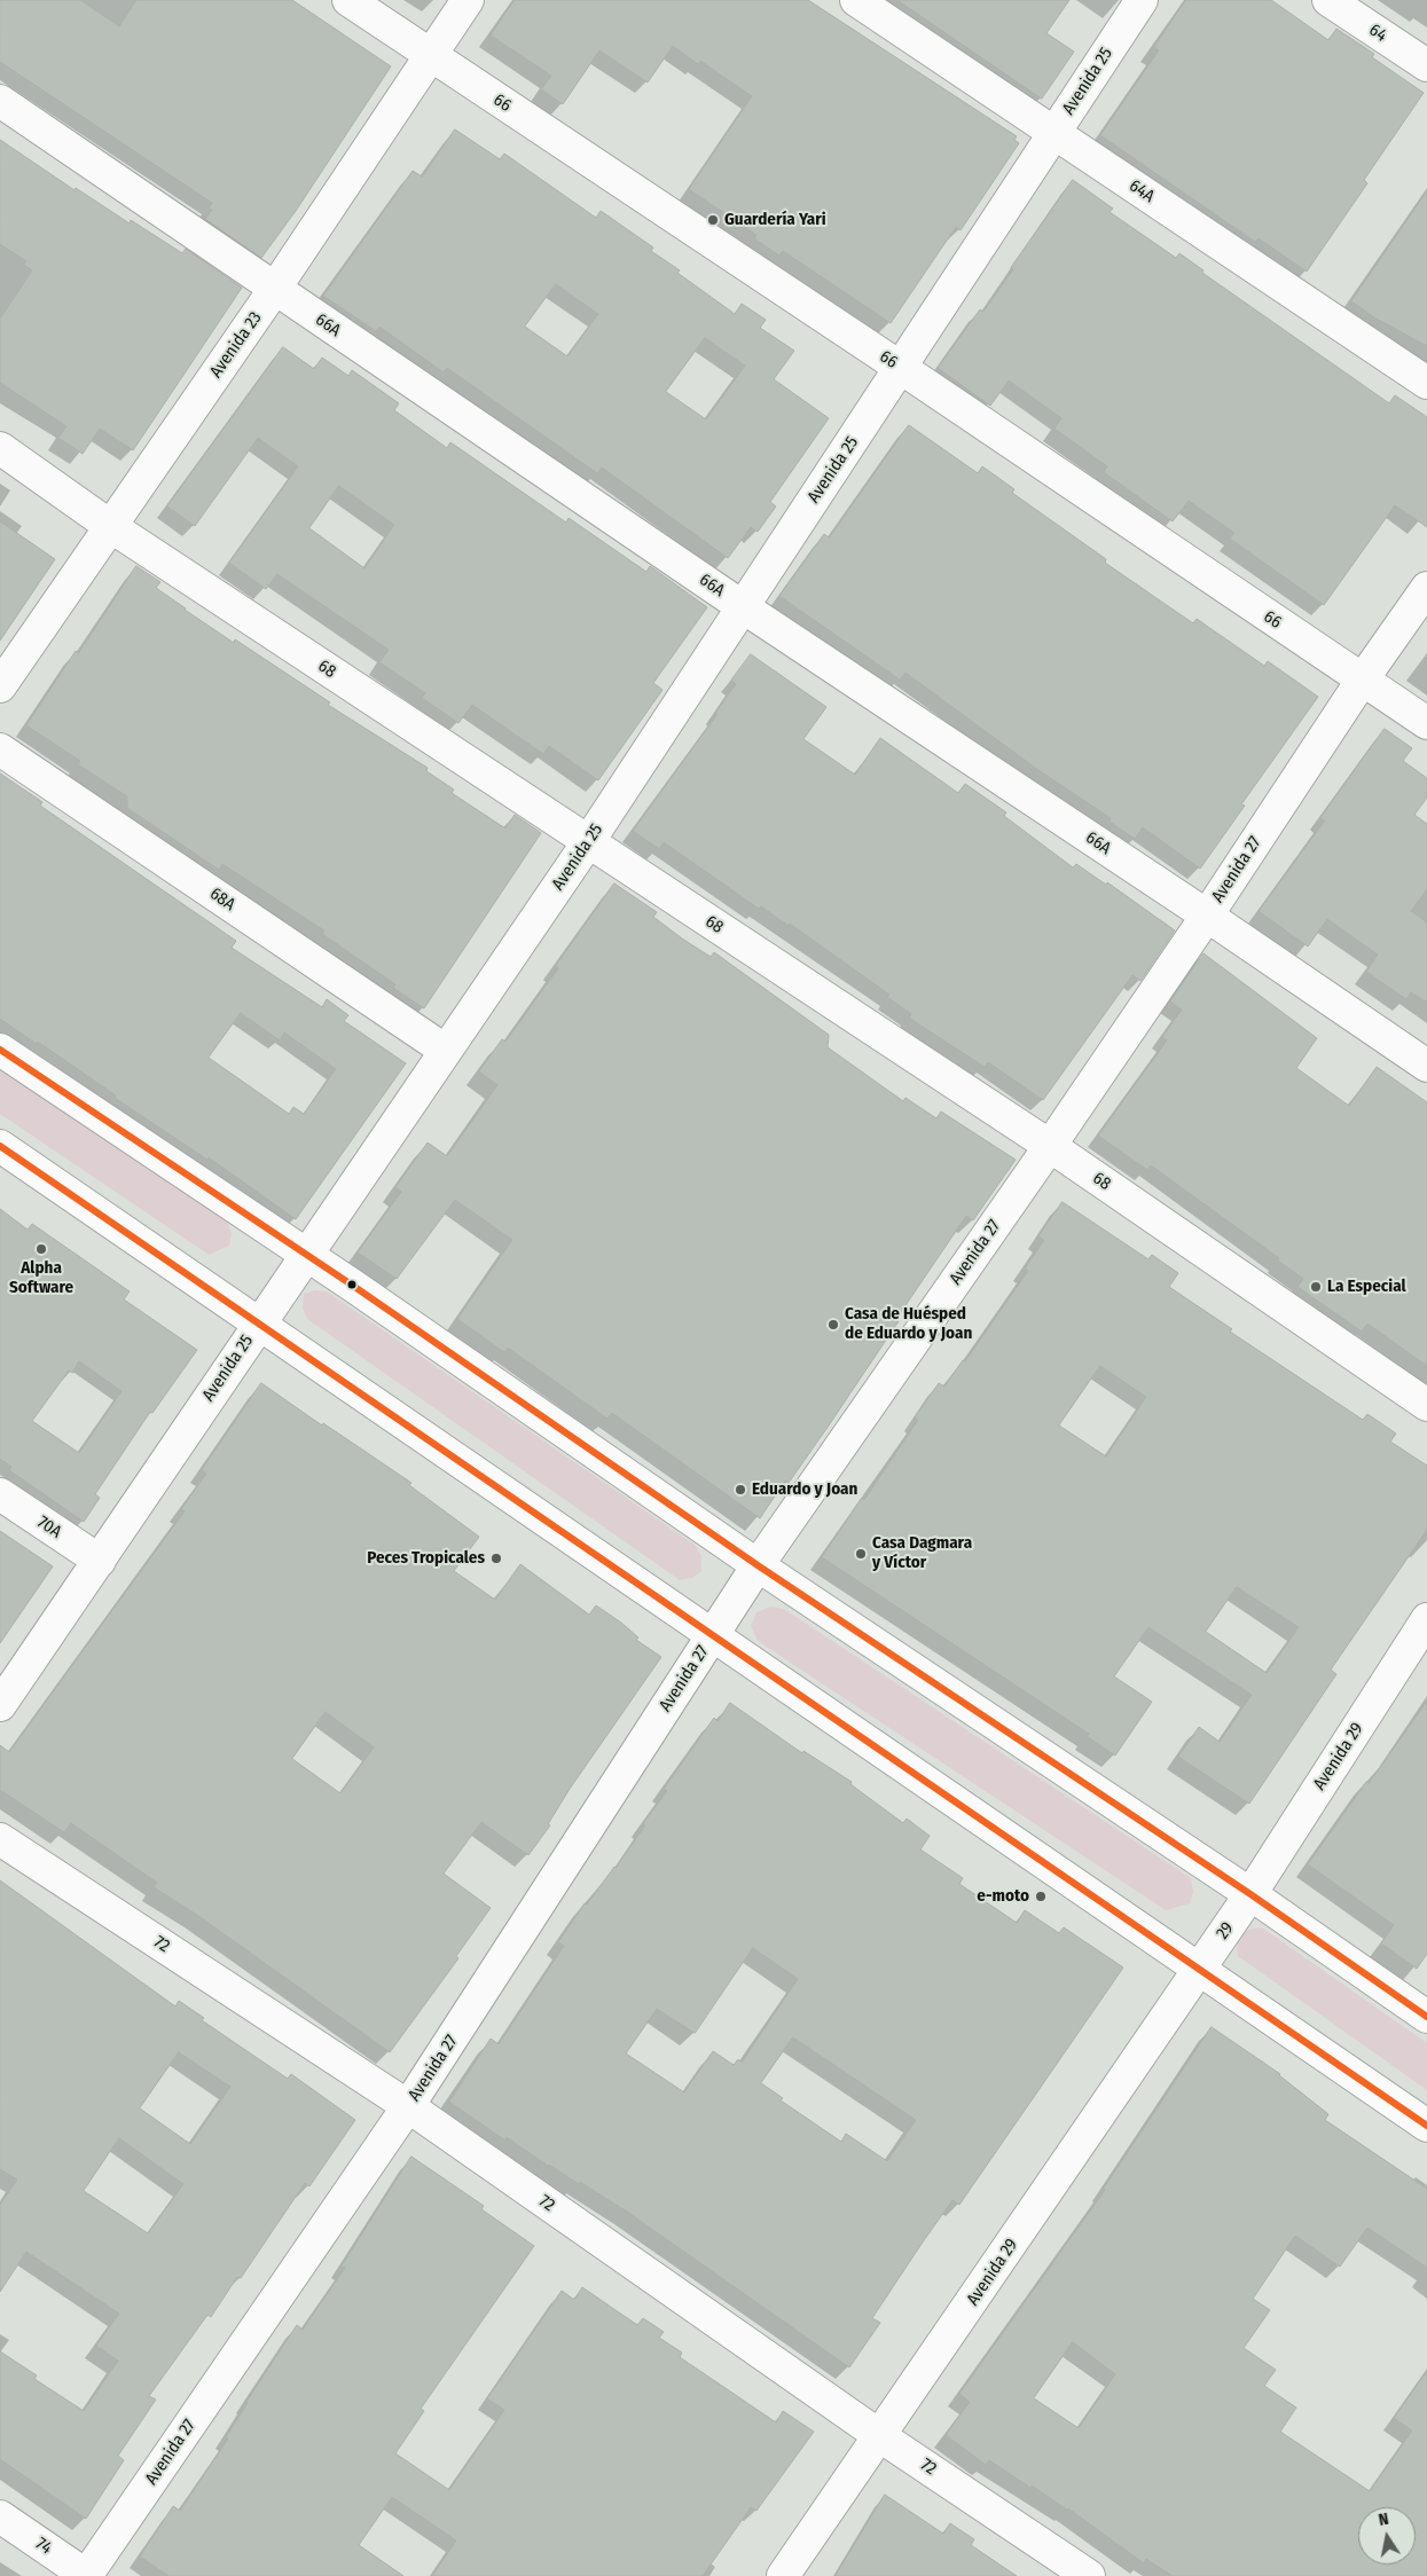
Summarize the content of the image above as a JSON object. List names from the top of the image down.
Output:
{
  "streets": {
    "street": [
      "64",
      "Avenida 25",
      "66",
      "64A",
      "66A",
      "Avenida 23",
      "68",
      "Avenida 27",
      "68A",
      "70A",
      "Avenida 29",
      "29",
      "72",
      "74"
    ]
  },
  "crossings": [
    ["Avenida 25", "66"],
    ["Avenida 25", "64A"],
    ["Avenida 25", "66A"],
    ["Avenida 25", "68"],
    ["Avenida 25", "68A"],
    ["Avenida 25", "70A"],
    ["66", "Avenida 23"],
    ["66", "Avenida 27"],
    ["66A", "Avenida 23"],
    ["66A", "Avenida 27"],
    ["Avenida 23", "68"],
    ["68", "Avenida 27"],
    ["Avenida 27", "72"],
    ["Avenida 27", "74"],
    ["Avenida 29", "29"],
    ["Avenida 29", "72"]
  ],
  "places": [
    "Guardería Yari",
    "Alpha Software",
    "La Especial",
    "Casa de Huésped de Eduardo y Joan",
    "Eduardo y Joan",
    "Casa Dagmara y Víctor",
    "Peces Tropicales",
    "e-moto"
  ],
  "north": "top"
}
